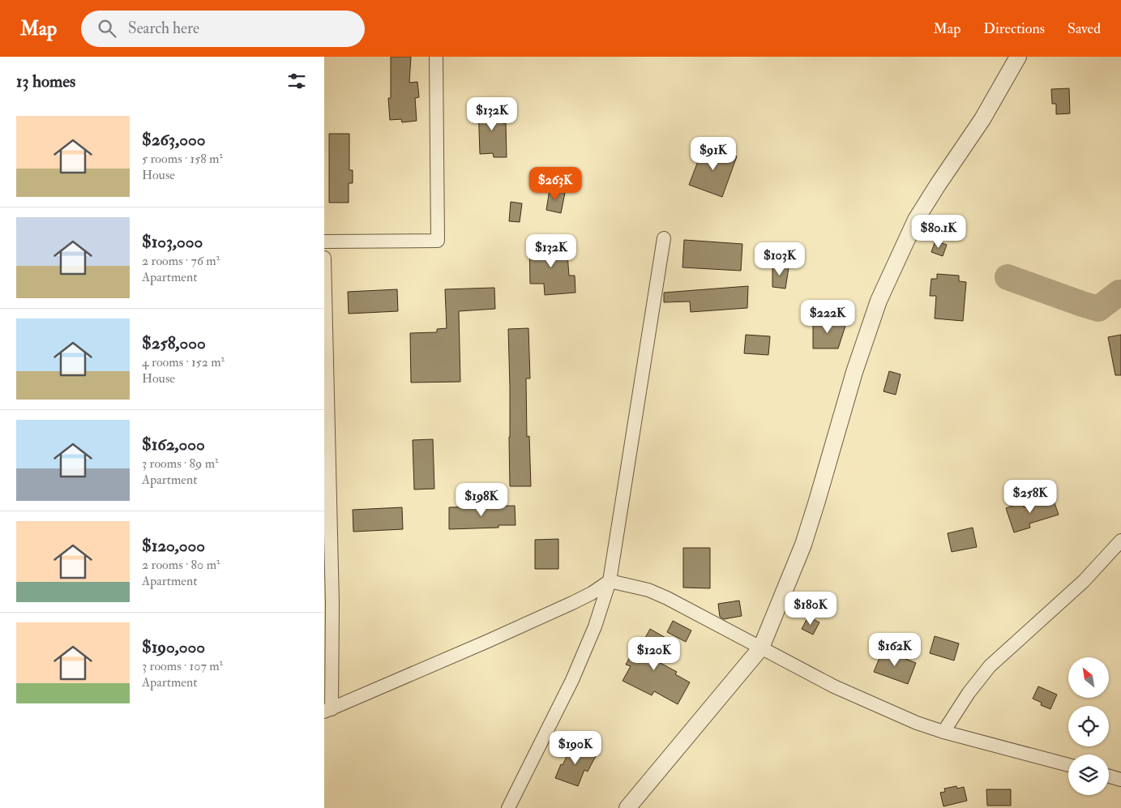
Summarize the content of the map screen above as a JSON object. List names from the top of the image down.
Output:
{
  "north": "top left",
  "page": {
    "header": "Map",
    "search": "Search here",
    "nav": ["Map", "Directions", "Saved"],
    "heading": "13 homes",
    "price": [
      "$132K",
      "$91K",
      "$263K",
      "$80.1K",
      "$132K",
      "$103K",
      "$222K",
      "$258K",
      "$198K",
      "$180K",
      "$162K",
      "$120K",
      "$190K"
    ],
    "list": [
      {
        "name": "$263,000",
        "note": "5 rooms · 158 m² · House"
      },
      {
        "name": "$103,000",
        "note": "2 rooms · 76 m² · Apartment"
      },
      {
        "name": "$258,000",
        "note": "4 rooms · 152 m² · House"
      },
      {
        "name": "$162,000",
        "note": "3 rooms · 89 m² · Apartment"
      },
      {
        "name": "$120,000",
        "note": "2 rooms · 80 m² · Apartment"
      },
      {
        "name": "$190,000",
        "note": "3 rooms · 107 m² · Apartment"
      }
    ]
  }
}
